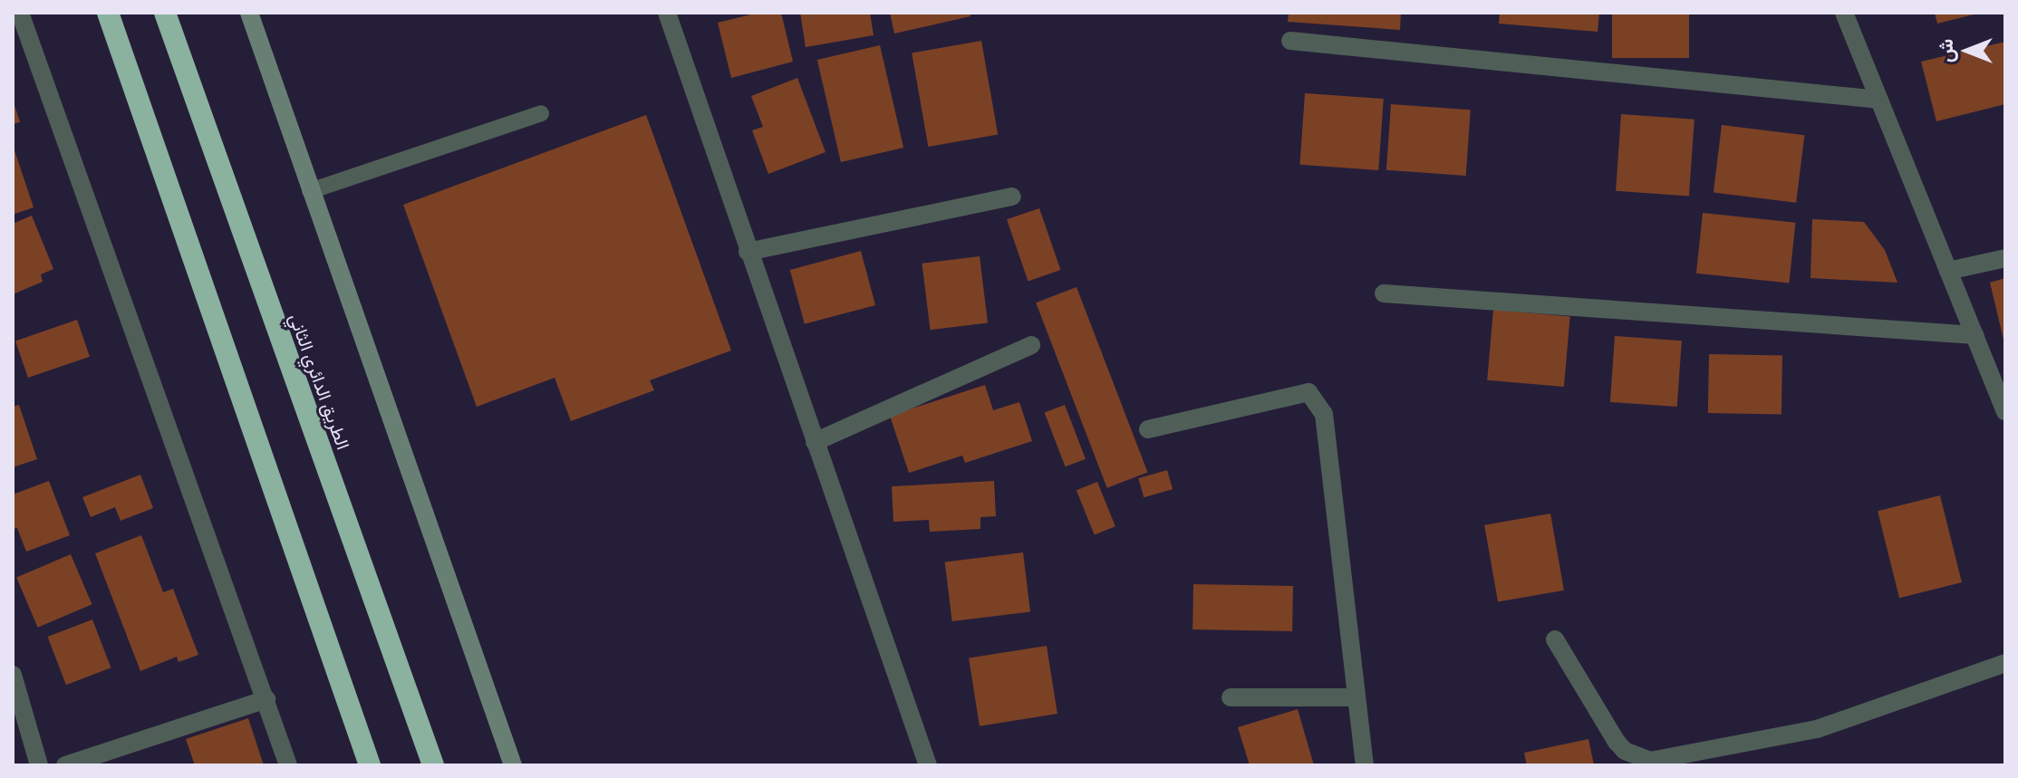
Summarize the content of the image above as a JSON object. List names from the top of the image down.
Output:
{
  "streets": {
    "highway": ["الطريق الدائري الثاني"]
  },
  "north": "left"
}
